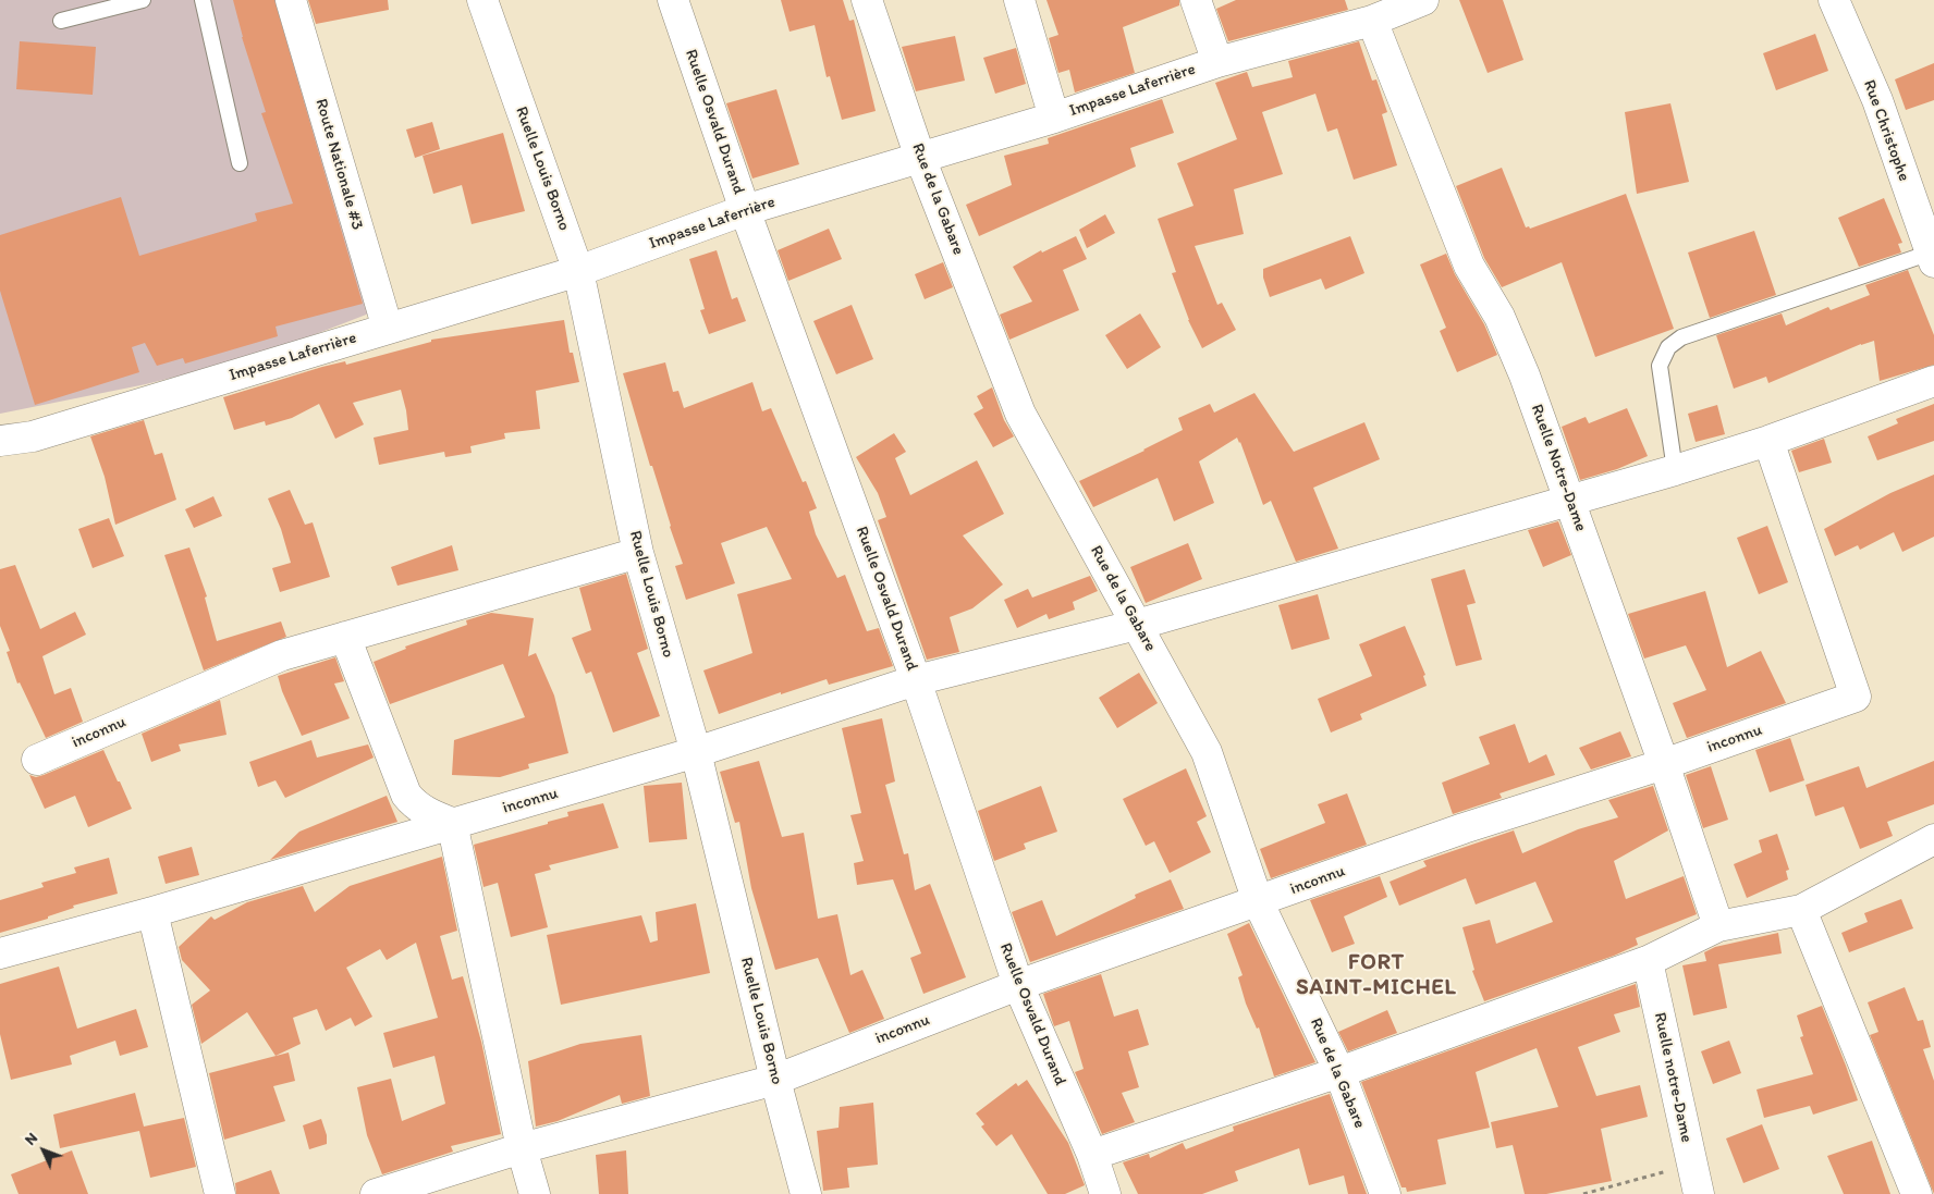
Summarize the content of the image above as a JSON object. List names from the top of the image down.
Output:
{
  "streets": {
    "street": [
      "Impasse Laferrière",
      "Ruelle Osvald Durand",
      "Rue Christophe",
      "Route Nationale #3",
      "Ruelle Louis Borno",
      "Rue de la Gabare",
      "Ruelle Notre-Dame",
      "inconnu",
      "Ruelle notre-Dame"
    ]
  },
  "crossings": [
    ["Impasse Laferrière", "Ruelle Osvald Durand"],
    ["Impasse Laferrière", "Route Nationale #3"],
    ["Impasse Laferrière", "Ruelle Louis Borno"],
    ["Impasse Laferrière", "Rue de la Gabare"],
    ["Impasse Laferrière", "Ruelle Notre-Dame"],
    ["Ruelle Osvald Durand", "inconnu"],
    ["Ruelle Louis Borno", "inconnu"],
    ["Rue de la Gabare", "inconnu"],
    ["Ruelle Notre-Dame", "inconnu"]
  ],
  "districts": ["FORT SAINT-MICHEL"],
  "north": "top left"
}
